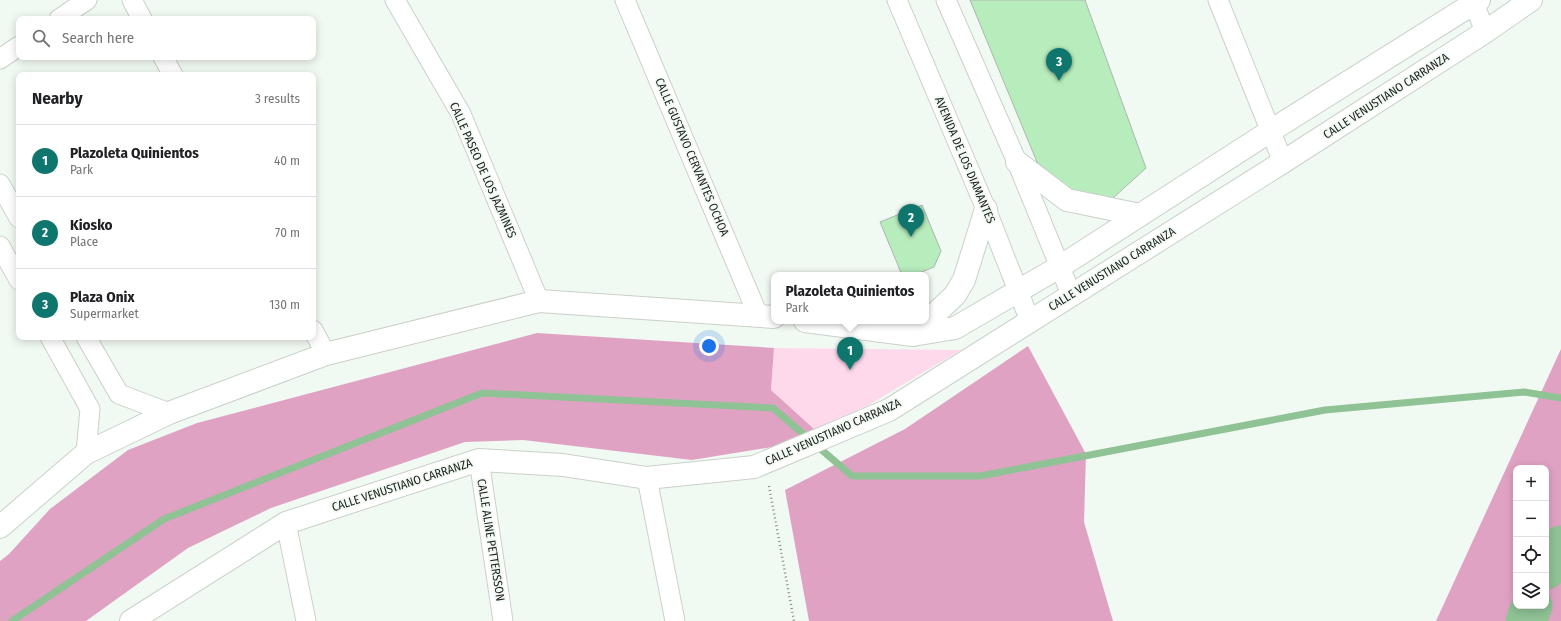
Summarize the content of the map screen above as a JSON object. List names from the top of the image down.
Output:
{
  "streets": {
    "street": [
      "CALLE VENUSTIANO CARRANZA",
      "CALLE GUSTAVO CERVANTES OCHOA",
      "AVENIDA DE LOS DIAMANTES",
      "CALLE PASEO DE LOS JAZMINES",
      "CALLE ALINE PETTERSSON"
    ]
  },
  "crossings": [
    ["CALLE VENUSTIANO CARRANZA", "AVENIDA DE LOS DIAMANTES"],
    ["CALLE VENUSTIANO CARRANZA", "CALLE ALINE PETTERSSON"]
  ],
  "page": {
    "search": "Search here",
    "pins": ["3", "2", "1"],
    "heading": ["Nearby", "3 results"],
    "list": [
      {
        "mark": "1",
        "name": "Plazoleta Quinientos",
        "note": "Park",
        "value": "40 m"
      },
      {
        "mark": "2",
        "name": "Kiosko",
        "note": "Place",
        "value": "70 m"
      },
      {
        "mark": "3",
        "name": "Plaza Onix",
        "note": "Supermarket",
        "value": "130 m"
      }
    ],
    "popup": ["Plazoleta Quinientos", "Park"],
    "map_buttons": ["+", "−"]
  }
}
